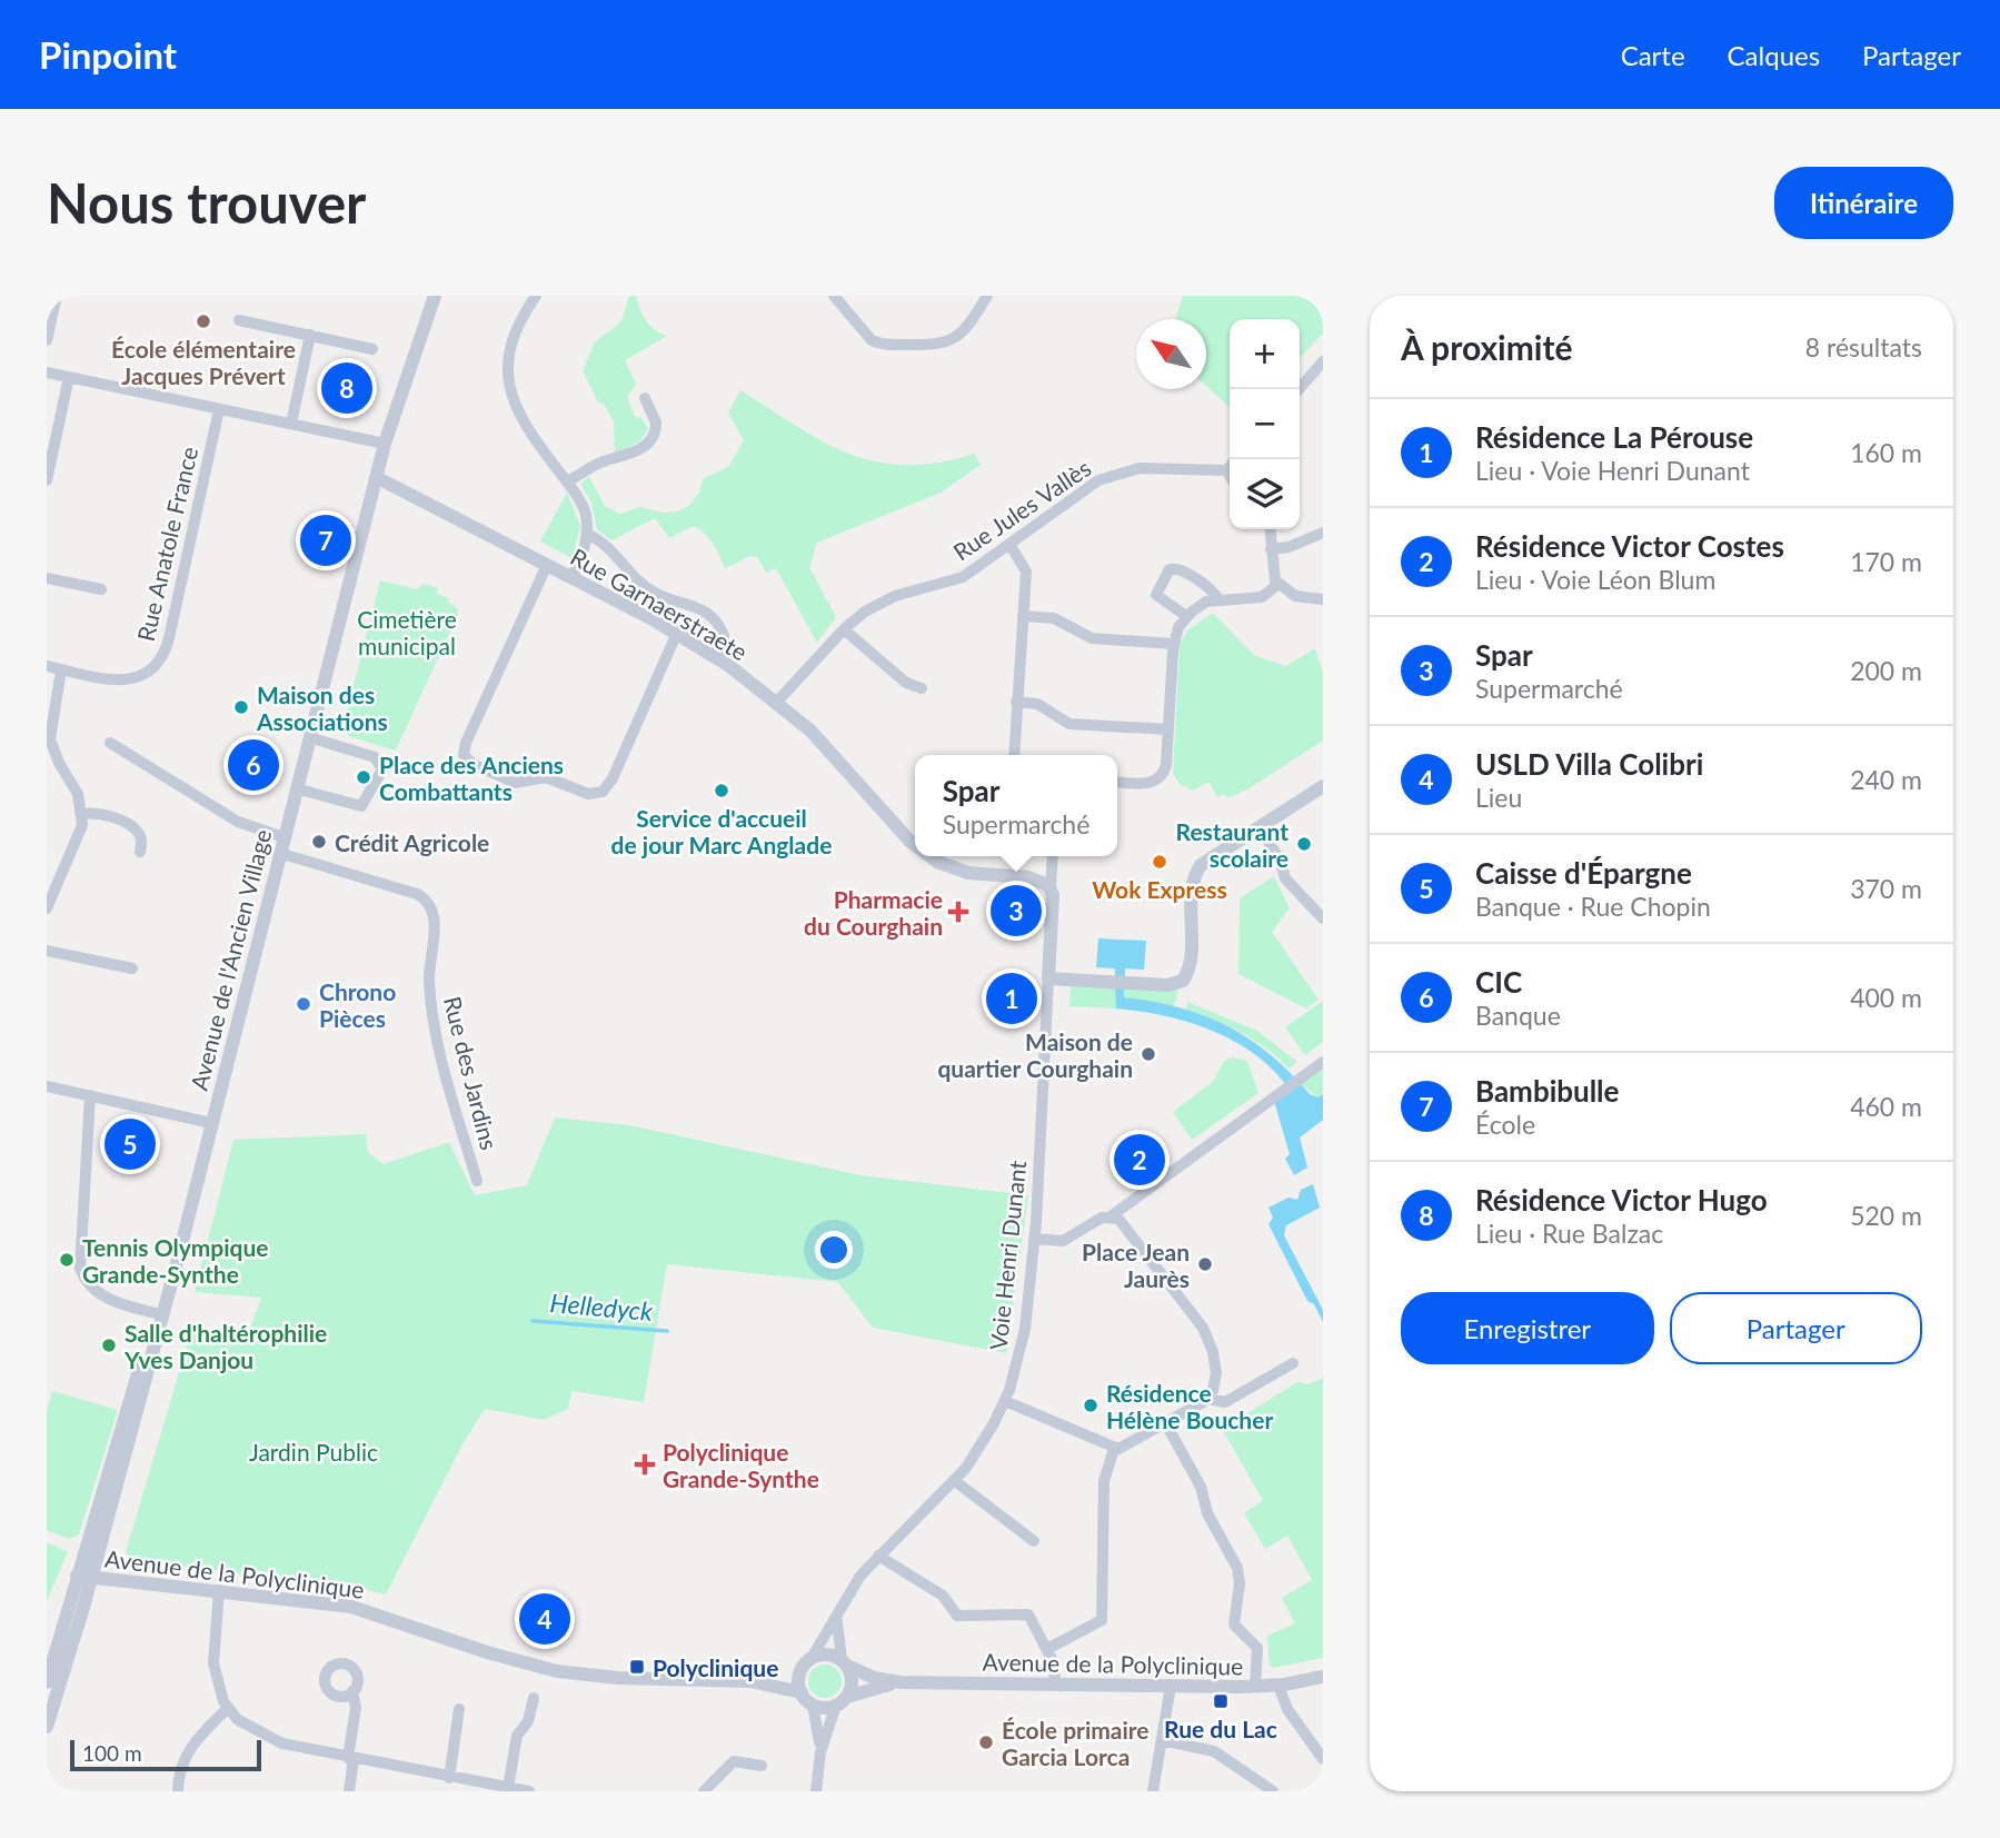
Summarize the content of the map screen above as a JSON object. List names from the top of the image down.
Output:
{
  "streets": {
    "street": [
      "Rue Jules Vallès",
      "Rue Anatole France",
      "Rue Garnaerstraete",
      "Avenue de l'Ancien Village",
      "Rue des Jardins",
      "Voie Henri Dunant",
      "Avenue de la Polyclinique"
    ]
  },
  "crossings": [
    ["Rue Jules Vallès", "Rue Garnaerstraete"],
    ["Rue Garnaerstraete", "Avenue de l'Ancien Village"],
    ["Rue Garnaerstraete", "Voie Henri Dunant"],
    ["Avenue de l'Ancien Village", "Rue des Jardins"],
    ["Avenue de l'Ancien Village", "Avenue de la Polyclinique"],
    ["Voie Henri Dunant", "Avenue de la Polyclinique"]
  ],
  "water": ["Helledyck"],
  "parks": ["Cimetière municipal", "Jardin Public"],
  "places": {
    "other": [
      "École élémentaire Jacques Prévert",
      "Maison des Associations",
      "Place des Anciens Combattants",
      "Service d'accueil de jour Marc Anglade",
      "Crédit Agricole",
      "Restaurant scolaire",
      "Wok Express",
      "Chrono Pièces",
      "Maison de quartier Courghain",
      "Tennis Olympique Grande-Synthe",
      "Place Jean Jaurès",
      "Salle d'haltérophilie Yves Danjou",
      "Résidence Hélène Boucher",
      "École primaire Garcia Lorca"
    ],
    "health": ["Pharmacie du Courghain", "Polyclinique Grande-Synthe"],
    "transit": ["Polyclinique", "Rue du Lac"]
  },
  "scale_bar": "100 m",
  "north": "top left",
  "page": {
    "header": "Pinpoint",
    "nav": ["Carte", "Calques", "Partager"],
    "buttons": [
      "Itinéraire",
      ["Enregistrer", "Partager"]
    ],
    "title": "Nous trouver",
    "heading": ["À proximité", "8 résultats"],
    "map_buttons": ["+", "−"],
    "pins": [
      "8",
      "7",
      "6",
      "3",
      "1",
      "5",
      "2",
      "4"
    ],
    "list": [
      {
        "mark": "1",
        "name": "Résidence La Pérouse",
        "note": "Lieu · Voie Henri Dunant",
        "value": "160 m"
      },
      {
        "mark": "2",
        "name": "Résidence Victor Costes",
        "note": "Lieu · Voie Léon Blum",
        "value": "170 m"
      },
      {
        "mark": "3",
        "name": "Spar",
        "note": "Supermarché",
        "value": "200 m"
      },
      {
        "mark": "4",
        "name": "USLD Villa Colibri",
        "note": "Lieu",
        "value": "240 m"
      },
      {
        "mark": "5",
        "name": "Caisse d'Épargne",
        "note": "Banque · Rue Chopin",
        "value": "370 m"
      },
      {
        "mark": "6",
        "name": "CIC",
        "note": "Banque",
        "value": "400 m"
      },
      {
        "mark": "7",
        "name": "Bambibulle",
        "note": "École",
        "value": "460 m"
      },
      {
        "mark": "8",
        "name": "Résidence Victor Hugo",
        "note": "Lieu · Rue Balzac",
        "value": "520 m"
      }
    ],
    "popup": ["Spar", "Supermarché"],
    "scale": "100 m"
  }
}
